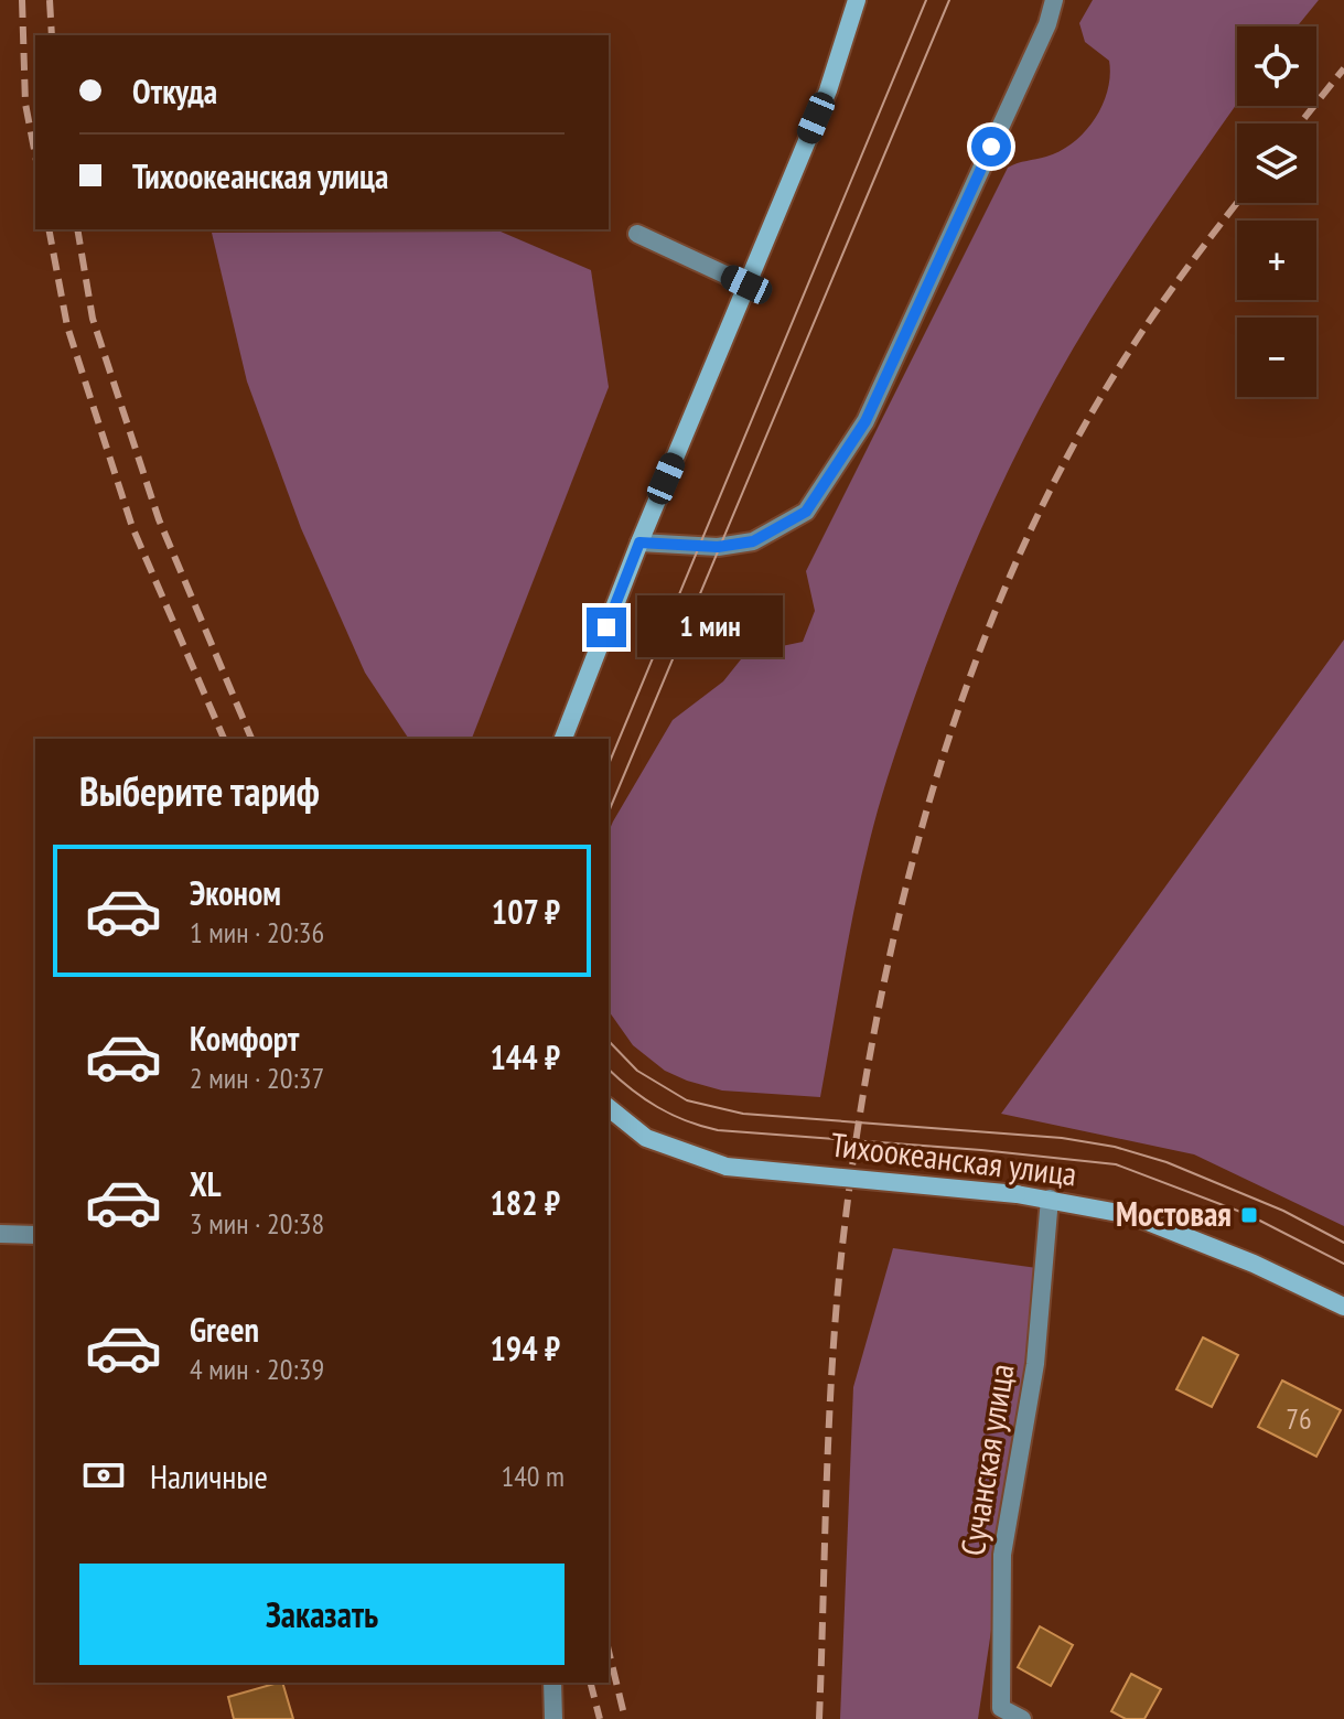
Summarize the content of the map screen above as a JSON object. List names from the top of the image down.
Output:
{
  "streets": {
    "main road": ["Тихоокеанская улица"],
    "street": ["Сучанская улица"]
  },
  "crossings": [
    ["Тихоокеанская улица", "Сучанская улица"]
  ],
  "places": {
    "transit": ["Мостовая"]
  },
  "house_numbers": ["76"],
  "page": {
    "map_buttons": ["+", "−"],
    "banner": ["Откуда", "Тихоокеанская улица"],
    "bubble": "1 мин",
    "heading": "Выберите тариф",
    "list": [
      {
        "name": "Эконом",
        "note": "1 мин · 20:36",
        "value": "107 ₽"
      },
      {
        "name": "Комфорт",
        "note": "2 мин · 20:37",
        "value": "144 ₽"
      },
      {
        "name": "XL",
        "note": "3 мин · 20:38",
        "value": "182 ₽"
      },
      {
        "name": "Green",
        "note": "4 мин · 20:39",
        "value": "194 ₽"
      }
    ],
    "pay": ["Наличные", "140 m"],
    "buttons": "Заказать"
  }
}
